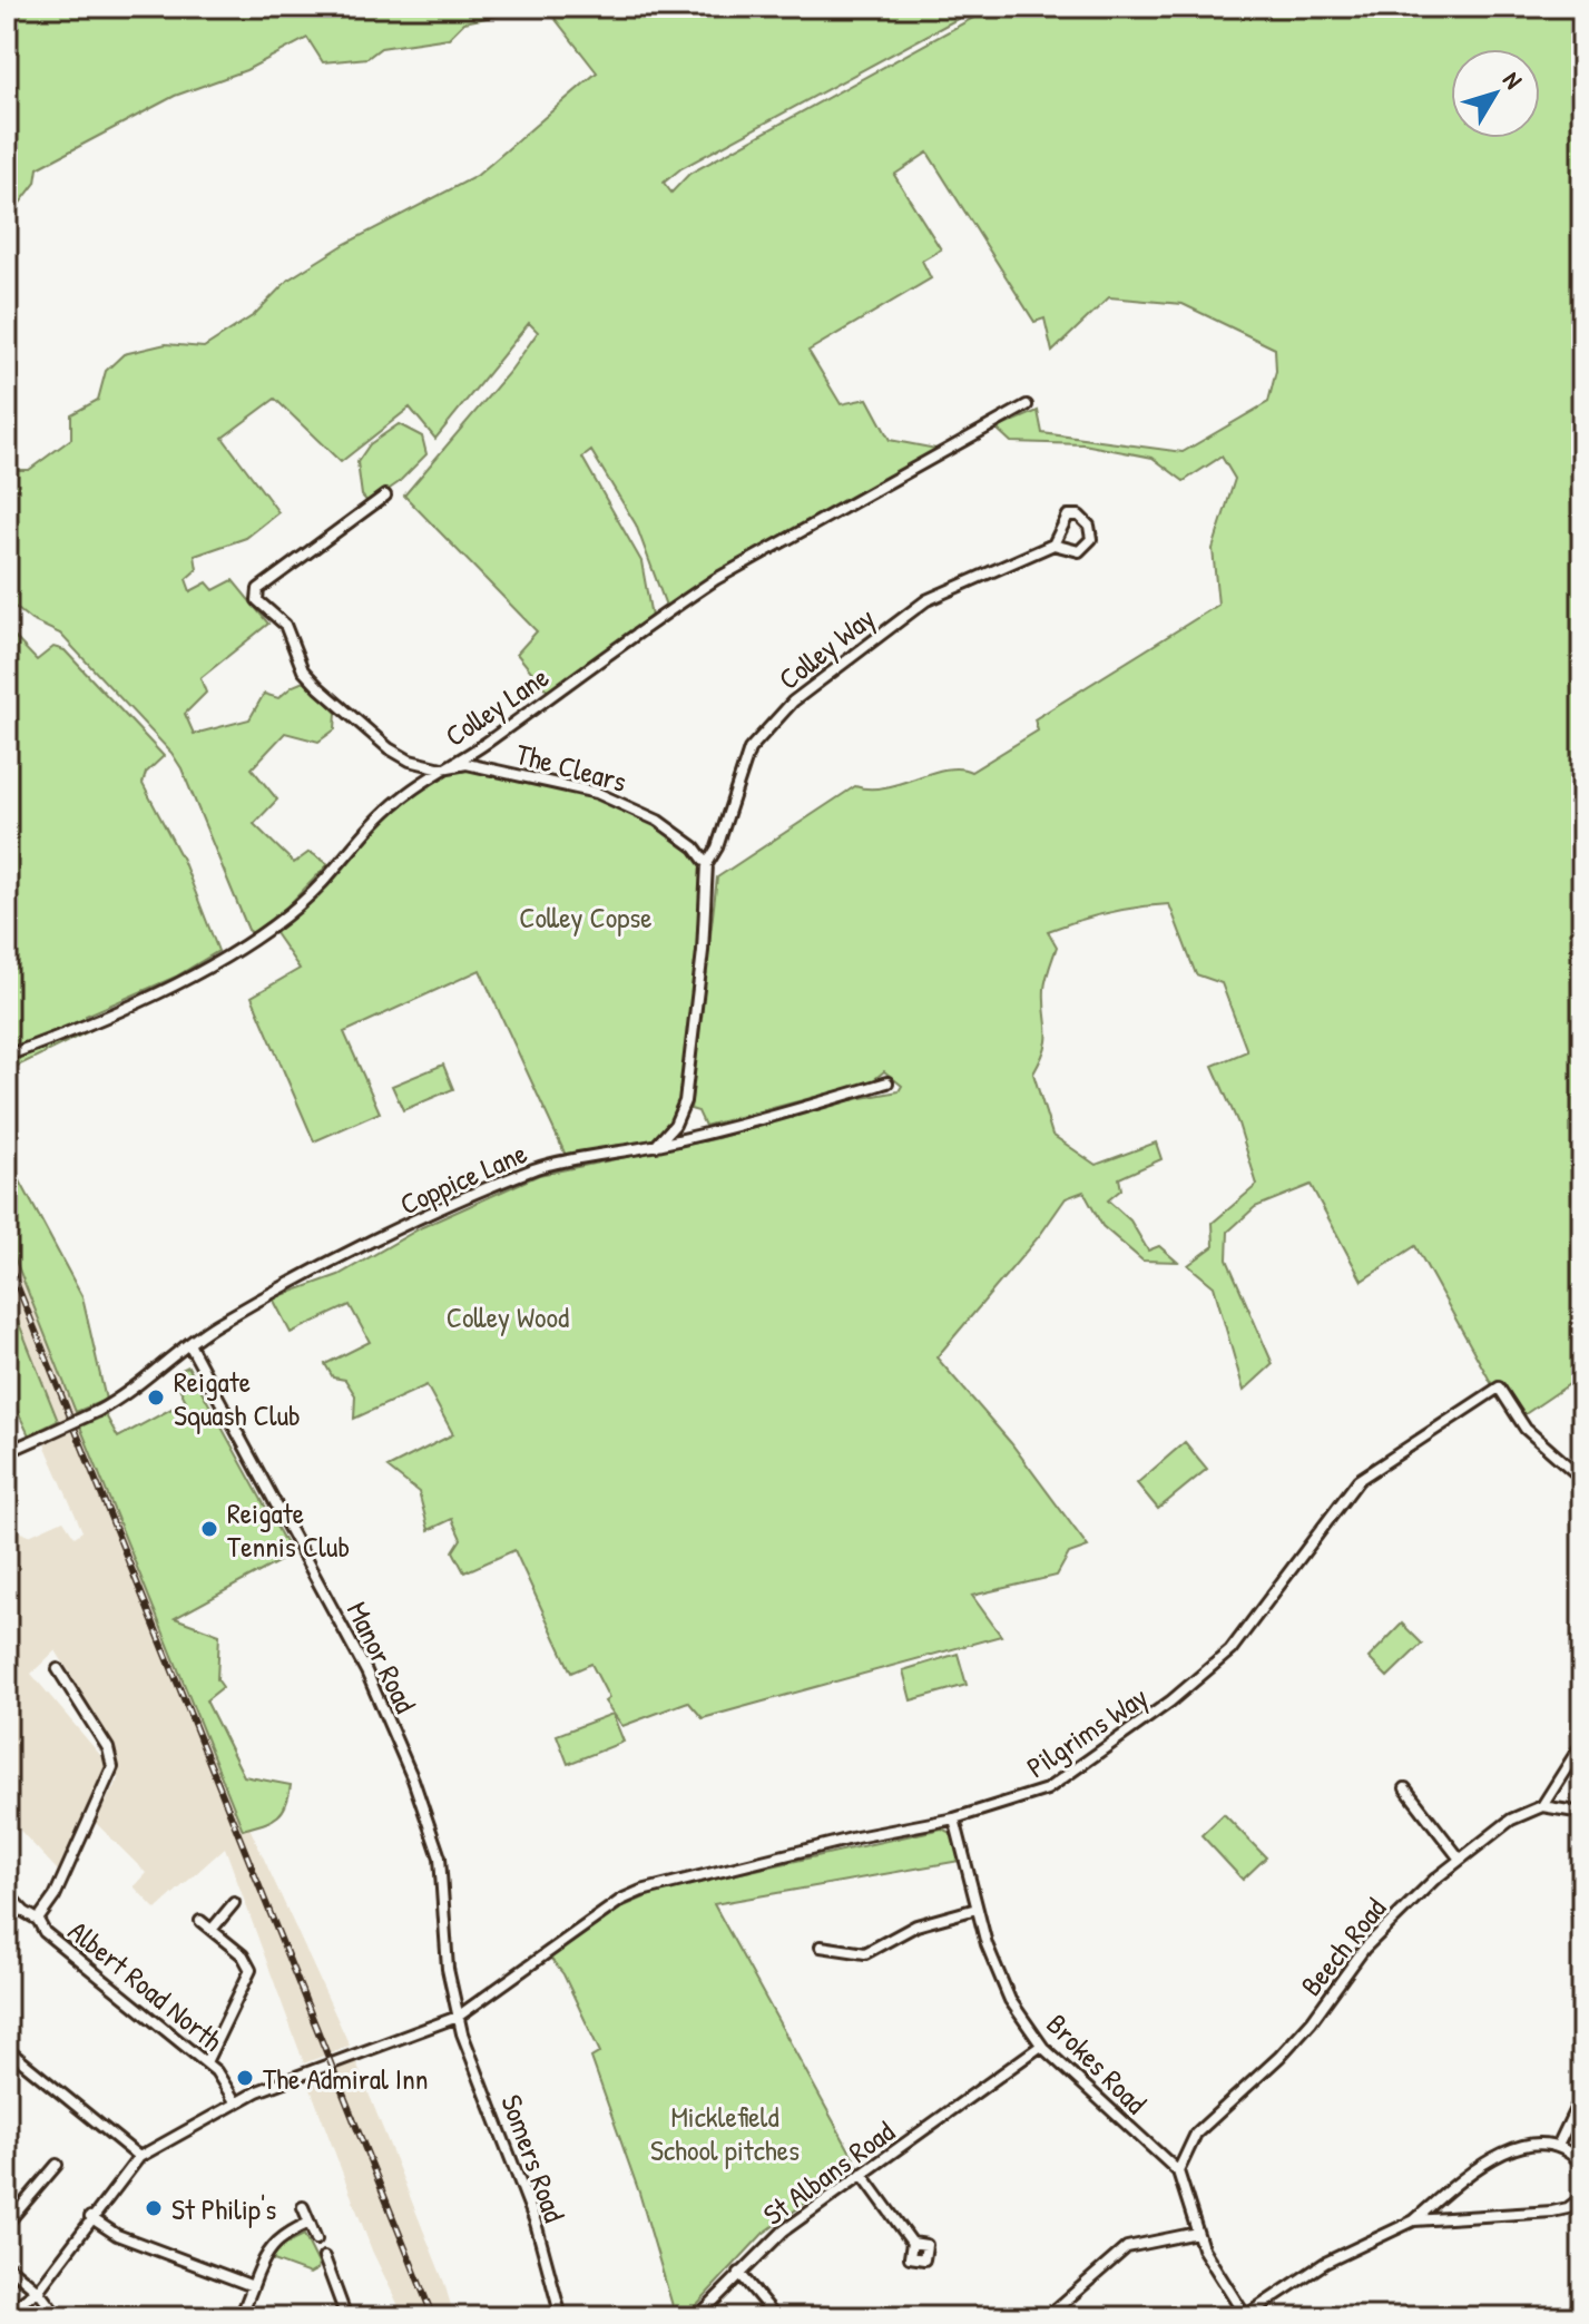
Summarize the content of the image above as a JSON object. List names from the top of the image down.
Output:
{
  "streets": {
    "street": [
      "Colley Way",
      "Colley Lane",
      "The Clears",
      "Coppice Lane",
      "Manor Road",
      "Pilgrims Way",
      "Beech Road",
      "Albert Road North",
      "Brokes Road",
      "Somers Road",
      "St Albans Road"
    ]
  },
  "crossings": [
    ["Colley Way", "The Clears"],
    ["Colley Lane", "The Clears"],
    ["Coppice Lane", "Manor Road"],
    ["Manor Road", "Pilgrims Way"],
    ["Manor Road", "Somers Road"],
    ["Pilgrims Way", "Albert Road North"],
    ["Pilgrims Way", "Brokes Road"],
    ["Pilgrims Way", "Somers Road"],
    ["Beech Road", "Brokes Road"],
    ["Brokes Road", "St Albans Road"]
  ],
  "parks": ["Colley Copse", "Colley Wood", "Micklefield School pitches"],
  "places": [
    "Reigate Squash Club",
    "Reigate Tennis Club",
    "The Admiral Inn",
    "St Philip's"
  ],
  "north": "top right"
}
